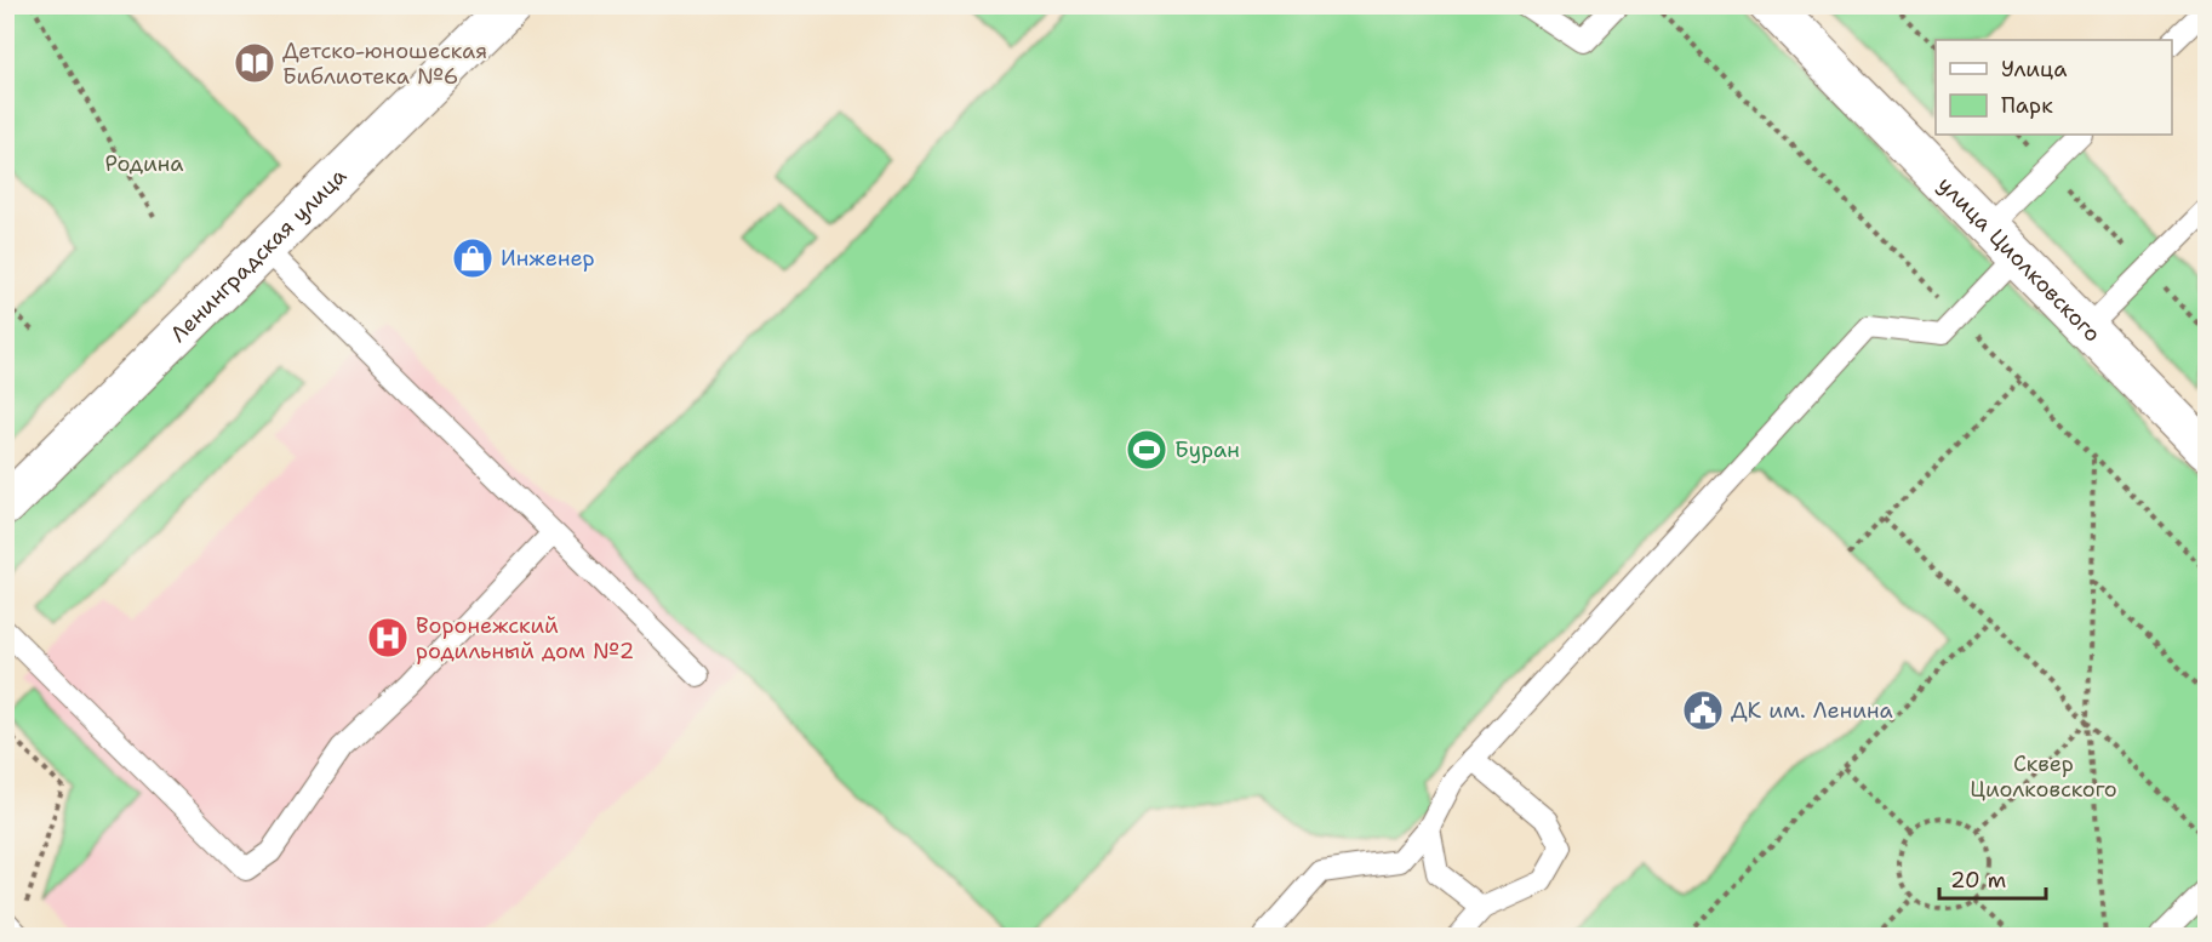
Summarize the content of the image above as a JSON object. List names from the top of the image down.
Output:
{
  "streets": {
    "main road": ["Ленинградская улица", "улица Циолковского"]
  },
  "parks": ["Родина", "Сквер Циолковского"],
  "places": {
    "library": ["Детско-юношеская Библиотека №6"],
    "shop": ["Инженер"],
    "sports": ["Буран"],
    "hospital": ["Воронежский родильный дом №2"],
    "public building": ["ДК им. Ленина"]
  },
  "legend": ["Улица", "Парк"],
  "scale_bar": "20 m"
}
